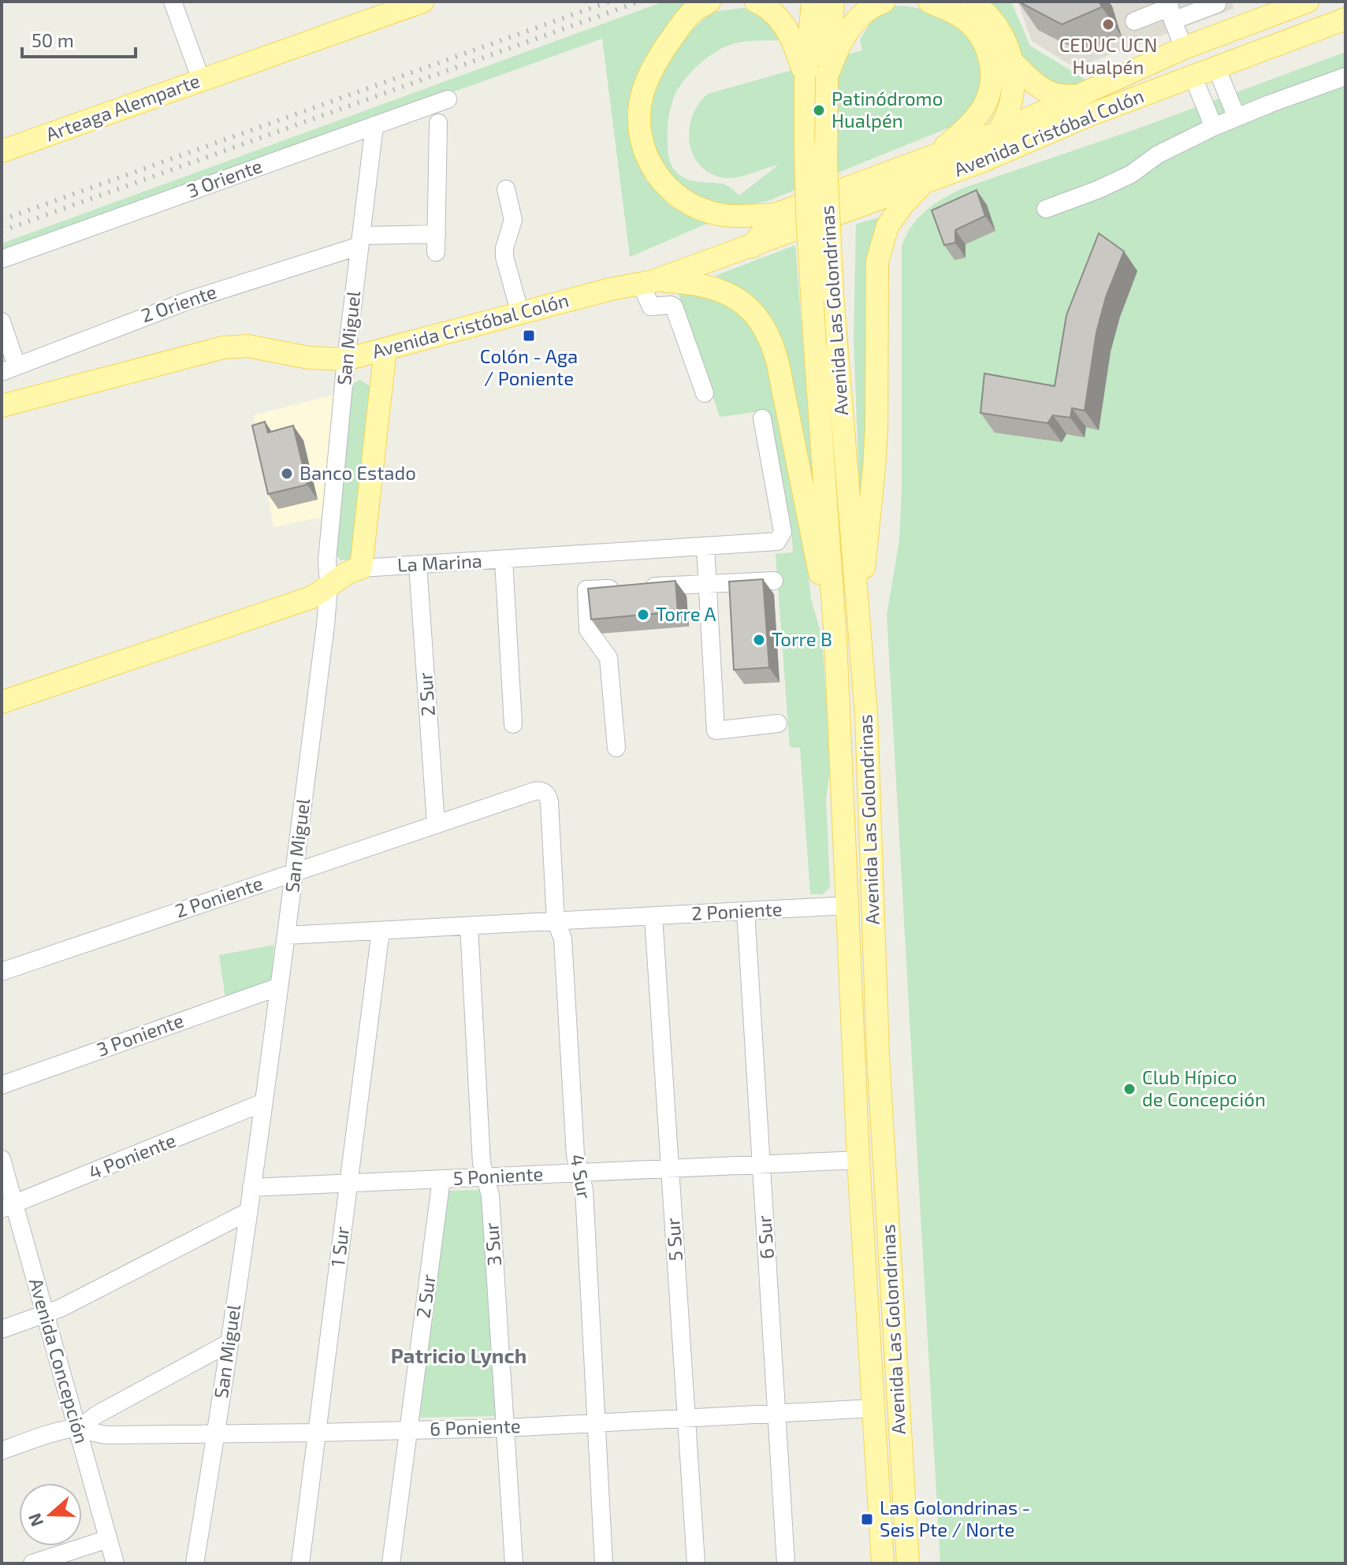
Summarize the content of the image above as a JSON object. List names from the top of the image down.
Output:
{
  "streets": {
    "main road": [
      "Arteaga Alemparte",
      "Avenida Cristóbal Colón",
      "Avenida Las Golondrinas",
      "San Miguel",
      "La Marina"
    ],
    "street": [
      "3 Oriente",
      "2 Oriente",
      "2 Sur",
      "2 Poniente",
      "3 Poniente",
      "4 Poniente",
      "5 Poniente",
      "4 Sur",
      "6 Sur",
      "5 Sur",
      "3 Sur",
      "1 Sur",
      "Avenida Concepción",
      "6 Poniente"
    ]
  },
  "crossings": [
    ["Avenida Cristóbal Colón", "San Miguel"],
    ["3 Oriente", "San Miguel"],
    ["2 Oriente", "San Miguel"],
    ["Avenida Las Golondrinas", "2 Poniente"],
    ["Avenida Las Golondrinas", "5 Poniente"],
    ["Avenida Las Golondrinas", "6 Poniente"],
    ["San Miguel", "La Marina"],
    ["San Miguel", "2 Poniente"],
    ["San Miguel", "3 Poniente"],
    ["San Miguel", "4 Poniente"],
    ["San Miguel", "5 Poniente"],
    ["San Miguel", "6 Poniente"],
    ["La Marina", "2 Sur"],
    ["2 Sur", "2 Poniente"],
    ["2 Sur", "5 Poniente"],
    ["2 Sur", "6 Poniente"],
    ["2 Poniente", "4 Sur"],
    ["2 Poniente", "6 Sur"],
    ["2 Poniente", "5 Sur"],
    ["2 Poniente", "3 Sur"],
    ["2 Poniente", "1 Sur"],
    ["4 Poniente", "Avenida Concepción"],
    ["5 Poniente", "4 Sur"],
    ["5 Poniente", "6 Sur"],
    ["5 Poniente", "5 Sur"],
    ["5 Poniente", "3 Sur"],
    ["5 Poniente", "1 Sur"],
    ["4 Sur", "6 Poniente"],
    ["6 Sur", "6 Poniente"],
    ["5 Sur", "6 Poniente"],
    ["3 Sur", "6 Poniente"],
    ["1 Sur", "6 Poniente"],
    ["Avenida Concepción", "6 Poniente"]
  ],
  "districts": ["Patricio Lynch"],
  "places": {
    "other": [
      "CEDUC UCN Hualpén",
      "Patinódromo Hualpén",
      "Banco Estado",
      "Torre A",
      "Torre B",
      "Club Hípico de Concepción"
    ],
    "transit": ["Colón - Aga / Poniente", "Las Golondrinas - Seis Pte / Norte"]
  },
  "scale_bar": "50 m",
  "north": "left"
}
